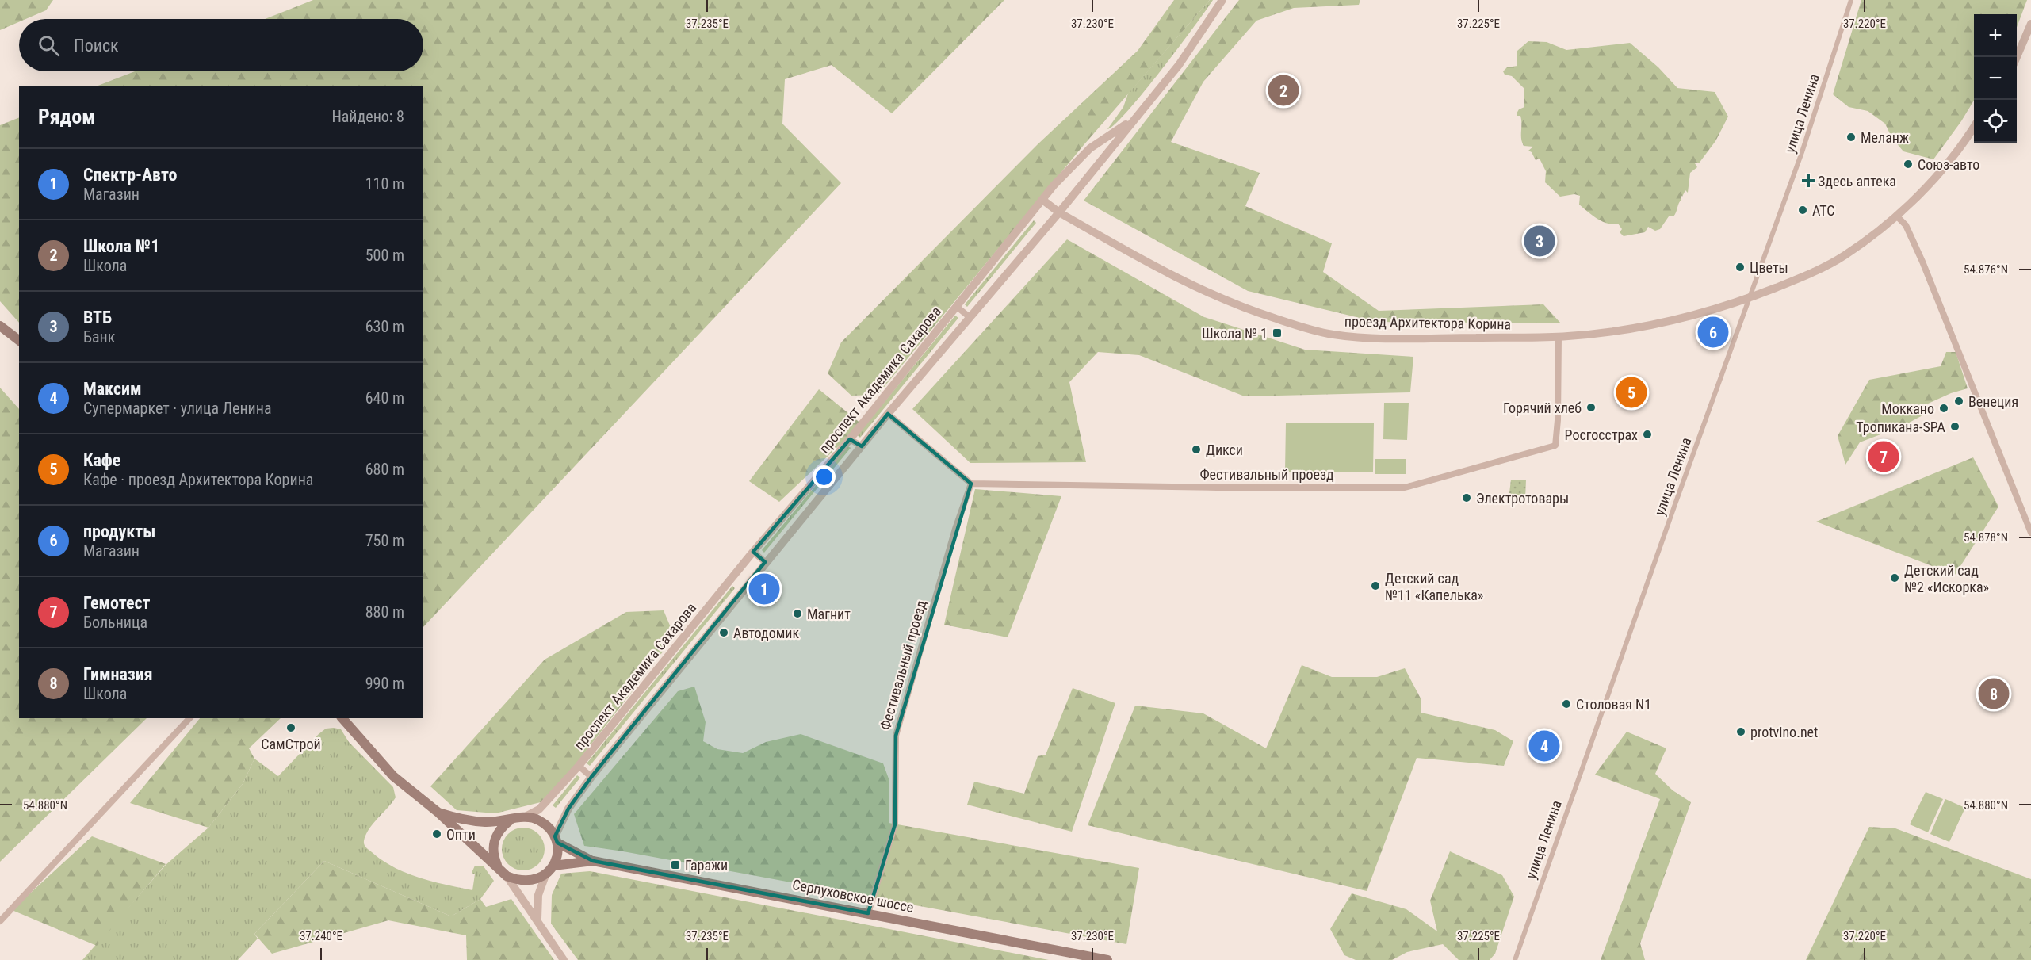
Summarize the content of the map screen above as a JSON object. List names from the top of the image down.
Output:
{
  "streets": {
    "main road": ["Серпуховское шоссе"],
    "street": [
      "улица Ленина",
      "проезд Архитектора Корина",
      "проспект Академика Сахарова",
      "Фестивальный проезд"
    ]
  },
  "crossings": [
    ["улица Ленина", "проезд Архитектора Корина"],
    ["проезд Архитектора Корина", "проспект Академика Сахарова"],
    ["проезд Архитектора Корина", "Фестивальный проезд"],
    ["Фестивальный проезд", "Серпуховское шоссе"]
  ],
  "places": {
    "other": [
      "Меланж",
      "Союз-авто",
      "АТС",
      "Цветы",
      "Венеция",
      "Горячий хлеб",
      "Моккано",
      "Тропикана-SPA",
      "Росгосстрах",
      "Дикси",
      "Электротовары",
      "Детcкий сад №2 «Искорка»",
      "Детский сад №11 «Капелька»",
      "Магнит",
      "Автодомик",
      "Столовая N1",
      "СамСтрой",
      "protvino.net",
      "Опти"
    ],
    "health": ["Здесь аптека"],
    "transit": ["Школа № 1", "Гаражи"]
  },
  "page": {
    "map_buttons": ["+", "−"],
    "search": "Поиск",
    "pins": [
      "2",
      "3",
      "6",
      "5",
      "7",
      "1",
      "8",
      "4"
    ],
    "heading": ["Рядом", "Найдено: 8"],
    "list": [
      {
        "mark": "1",
        "name": "Спектр-Авто",
        "note": "Магазин",
        "value": "110 m"
      },
      {
        "mark": "2",
        "name": "Школа №1",
        "note": "Школа",
        "value": "500 m"
      },
      {
        "mark": "3",
        "name": "ВТБ",
        "note": "Банк",
        "value": "630 m"
      },
      {
        "mark": "4",
        "name": "Максим",
        "note": "Супермаркет · улица Ленина",
        "value": "640 m"
      },
      {
        "mark": "5",
        "name": "Кафе",
        "note": "Кафе · проезд Архитектора Корина",
        "value": "680 m"
      },
      {
        "mark": "6",
        "name": "продукты",
        "note": "Магазин",
        "value": "750 m"
      },
      {
        "mark": "7",
        "name": "Гемотест",
        "note": "Больница",
        "value": "880 m"
      },
      {
        "mark": "8",
        "name": "Гимназия",
        "note": "Школа",
        "value": "990 m"
      }
    ]
  },
  "coordinates": [
    "37.235°E",
    "37.230°E",
    "37.225°E",
    "37.220°E",
    "54.876°N",
    "54.878°N",
    "54.880°N",
    "37.240°E"
  ]
}
